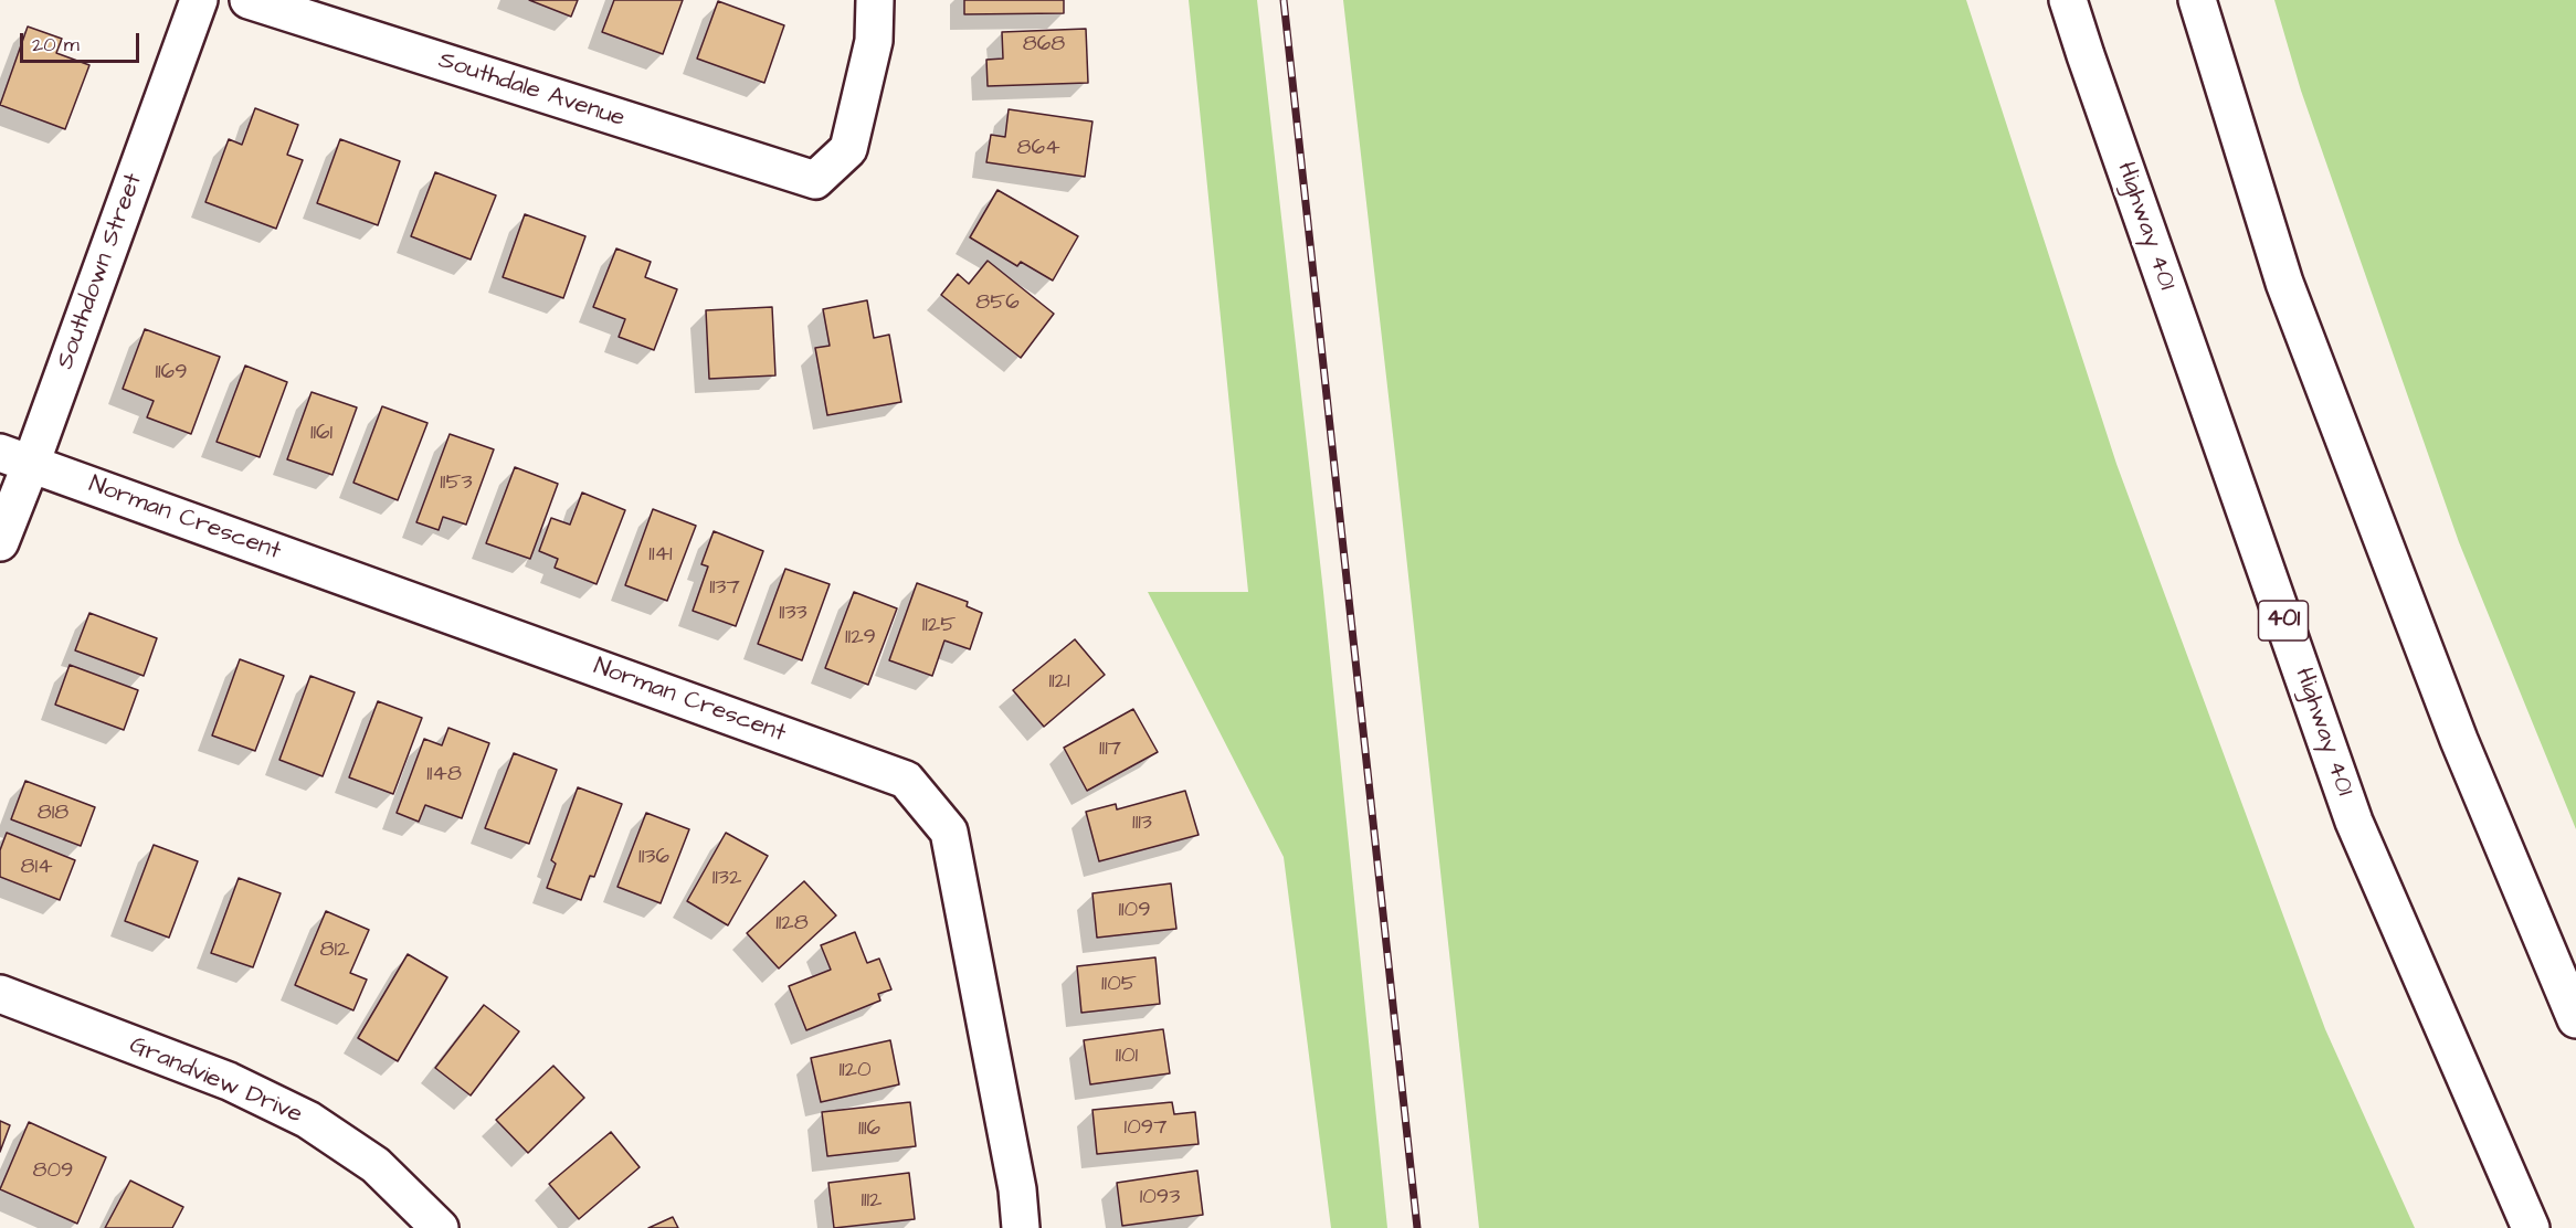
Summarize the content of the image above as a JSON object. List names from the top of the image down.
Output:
{
  "streets": {
    "main road": [
      "Southdale Avenue",
      "Highway 401",
      "Southdown Street",
      "Norman Crescent",
      "401",
      "Grandview Drive"
    ]
  },
  "crossings": [
    ["Southdown Street", "Norman Crescent"]
  ],
  "house_numbers": [
    "868",
    "864",
    "856",
    "1169",
    "1161",
    "1153",
    "1141",
    "1137",
    "1133",
    "1125",
    "1129",
    "1121",
    "1117",
    "1148",
    "818",
    "1113",
    "1136",
    "814",
    "1132",
    "1109",
    "1128",
    "812",
    "1105",
    "1101",
    "1120",
    "1097",
    "1116",
    "809",
    "1093",
    "1112"
  ],
  "scale_bar": "20 m"
}
